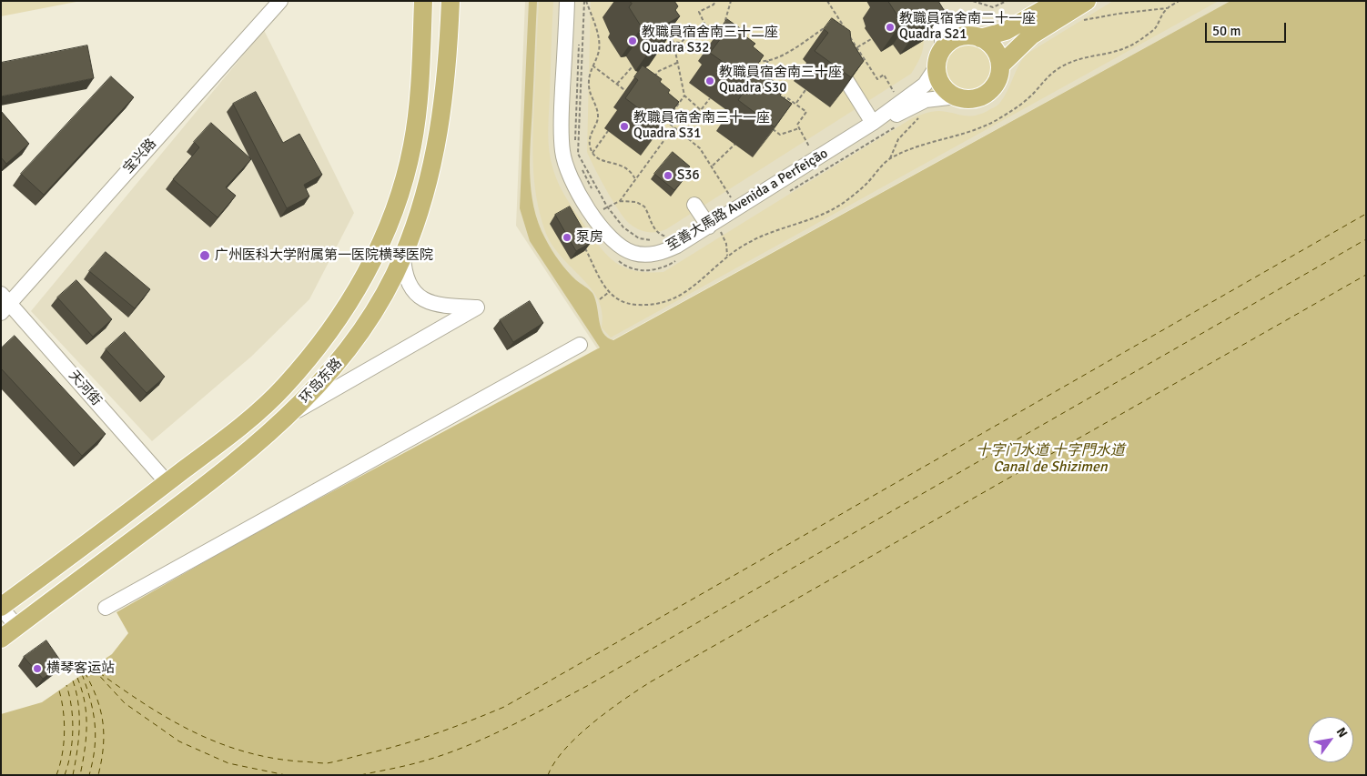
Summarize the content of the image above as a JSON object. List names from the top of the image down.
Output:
{
  "streets": {
    "main road": ["环岛东路"],
    "street": ["宝兴路", "至善大馬路 Avenida a Perfeição", "天河街"]
  },
  "crossings": [
    ["宝兴路", "天河街"],
    ["环岛东路", "天河街"]
  ],
  "water": ["十字门水道 十字門水道 Canal de Shizimen"],
  "places": [
    "教職員宿舍南二十一座 Quadra S21",
    "教職員宿舍南三十二座 Quadra S32",
    "教職員宿舍南三十座 Quadra S30",
    "教職員宿舍南三十一座 Quadra S31",
    "S36",
    "泵房",
    "广州医科大学附属第一医院横琴医院",
    "横琴客运站"
  ],
  "scale_bar": "50 m",
  "north": "top right"
}
